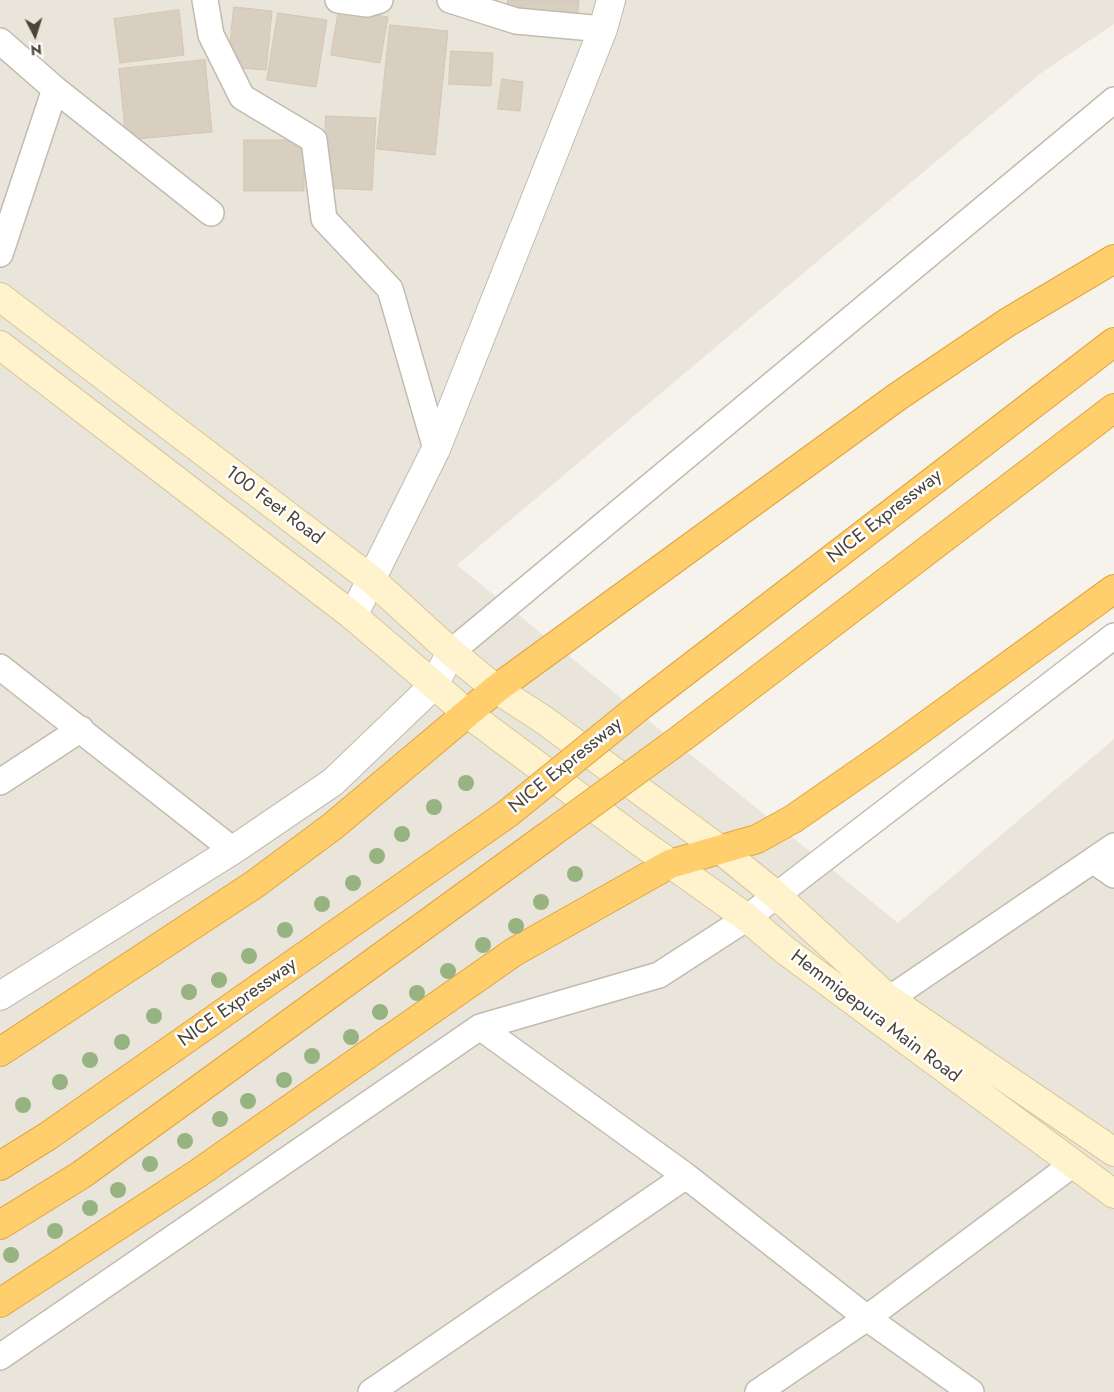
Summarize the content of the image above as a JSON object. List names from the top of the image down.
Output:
{
  "streets": {
    "highway": ["NICE Expressway"],
    "main road": ["100 Feet Road", "Hemmigepura Main Road"]
  },
  "crossings": [
    ["100 Feet Road", "Hemmigepura Main Road"]
  ],
  "north": "bottom"
}
